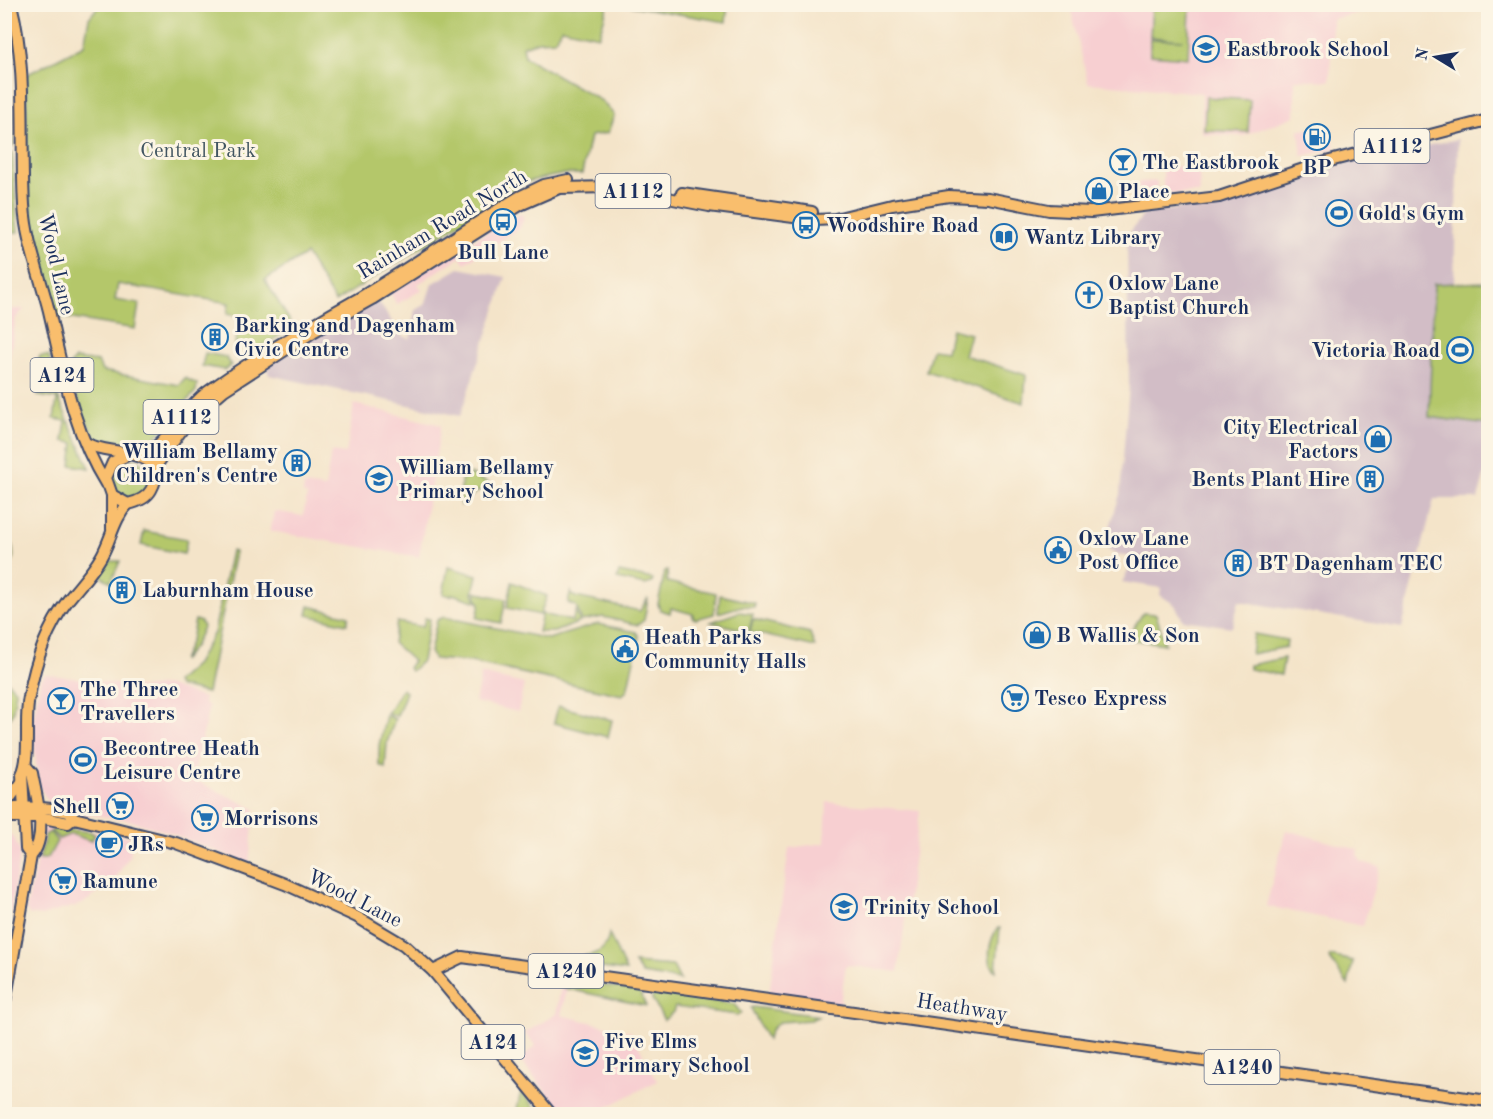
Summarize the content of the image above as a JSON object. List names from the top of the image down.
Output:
{
  "streets": {
    "main road": [
      "A1112",
      "Rainham Road North",
      "Wood Lane",
      "A124",
      "A1240",
      "Heathway"
    ]
  },
  "crossings": [
    ["Rainham Road North", "Wood Lane"],
    ["Rainham Road North", "A124"],
    ["Wood Lane", "A124"],
    ["Wood Lane", "Heathway"]
  ],
  "parks": ["Central Park"],
  "places": {
    "school or university": [
      "Eastbrook School",
      "William Bellamy Primary School",
      "Trinity School",
      "Five Elms Primary School"
    ],
    "fuel station": ["BP"],
    "bar": ["The Eastbrook", "The Three Travellers"],
    "shop": ["Place", "City Electrical Factors", "B Wallis & Son"],
    "sports": ["Gold's Gym", "Victoria Road", "Becontree Heath Leisure Centre"],
    "bus stop": ["Bull Lane", "Woodshire Road"],
    "library": ["Wantz Library"],
    "church": ["Oxlow Lane Baptist Church"],
    "building": [
      "Barking and Dagenham Civic Centre",
      "William Bellamy Children's Centre",
      "Bents Plant Hire",
      "BT Dagenham TEC",
      "Laburnham House"
    ],
    "public building": ["Oxlow Lane Post Office", "Heath Parks Community Halls"],
    "supermarket": [
      "Tesco Express",
      "Shell",
      "Morrisons",
      "Ramune"
    ],
    "cafe": ["JRs"]
  },
  "north": "left"
}
